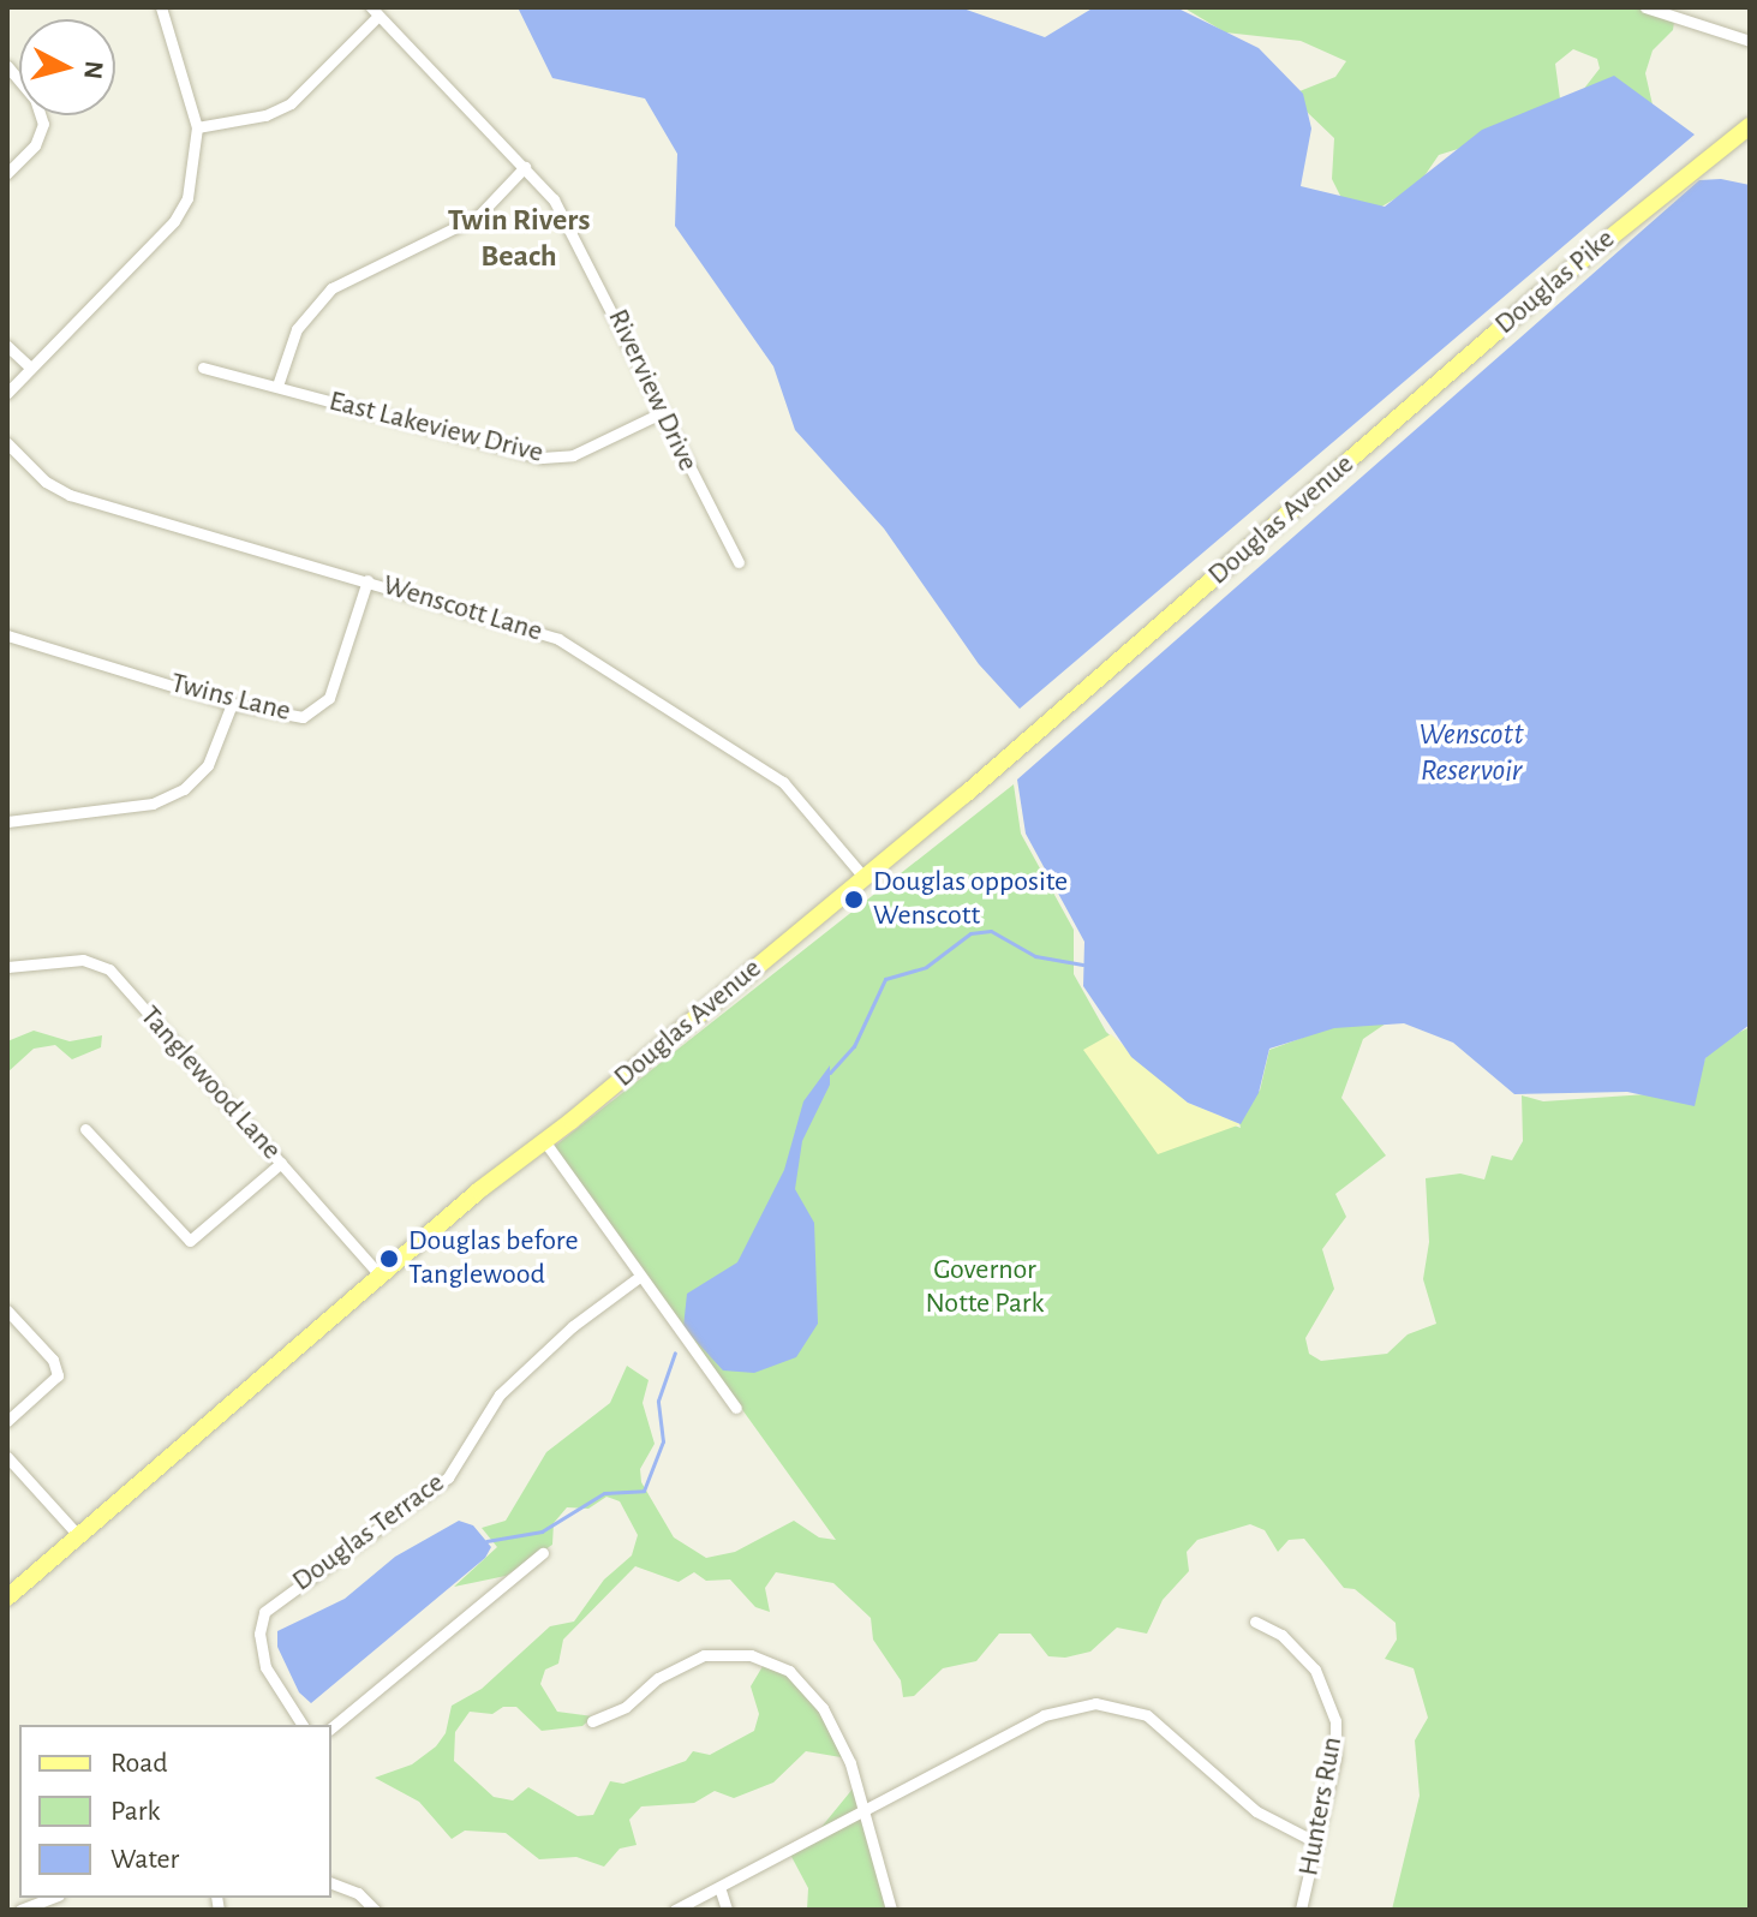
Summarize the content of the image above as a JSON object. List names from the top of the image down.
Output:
{
  "streets": {
    "main road": ["Douglas Pike", "Douglas Avenue"],
    "street": [
      "Riverview Drive",
      "East Lakeview Drive",
      "Wenscott Lane",
      "Twins Lane",
      "Tanglewood Lane",
      "Douglas Terrace",
      "Hunters Run"
    ]
  },
  "crossings": [
    ["Douglas Pike", "Douglas Avenue"],
    ["Riverview Drive", "East Lakeview Drive"],
    ["Douglas Avenue", "Wenscott Lane"],
    ["Douglas Avenue", "Tanglewood Lane"],
    ["Wenscott Lane", "Twins Lane"]
  ],
  "districts": ["Twin Rivers Beach"],
  "water": ["Wenscott Reservoir"],
  "parks": ["Governor Notte Park"],
  "places": ["Douglas opposite Wenscott", "Douglas before Tanglewood"],
  "legend": ["Road", "Park", "Water"],
  "north": "right"
}
